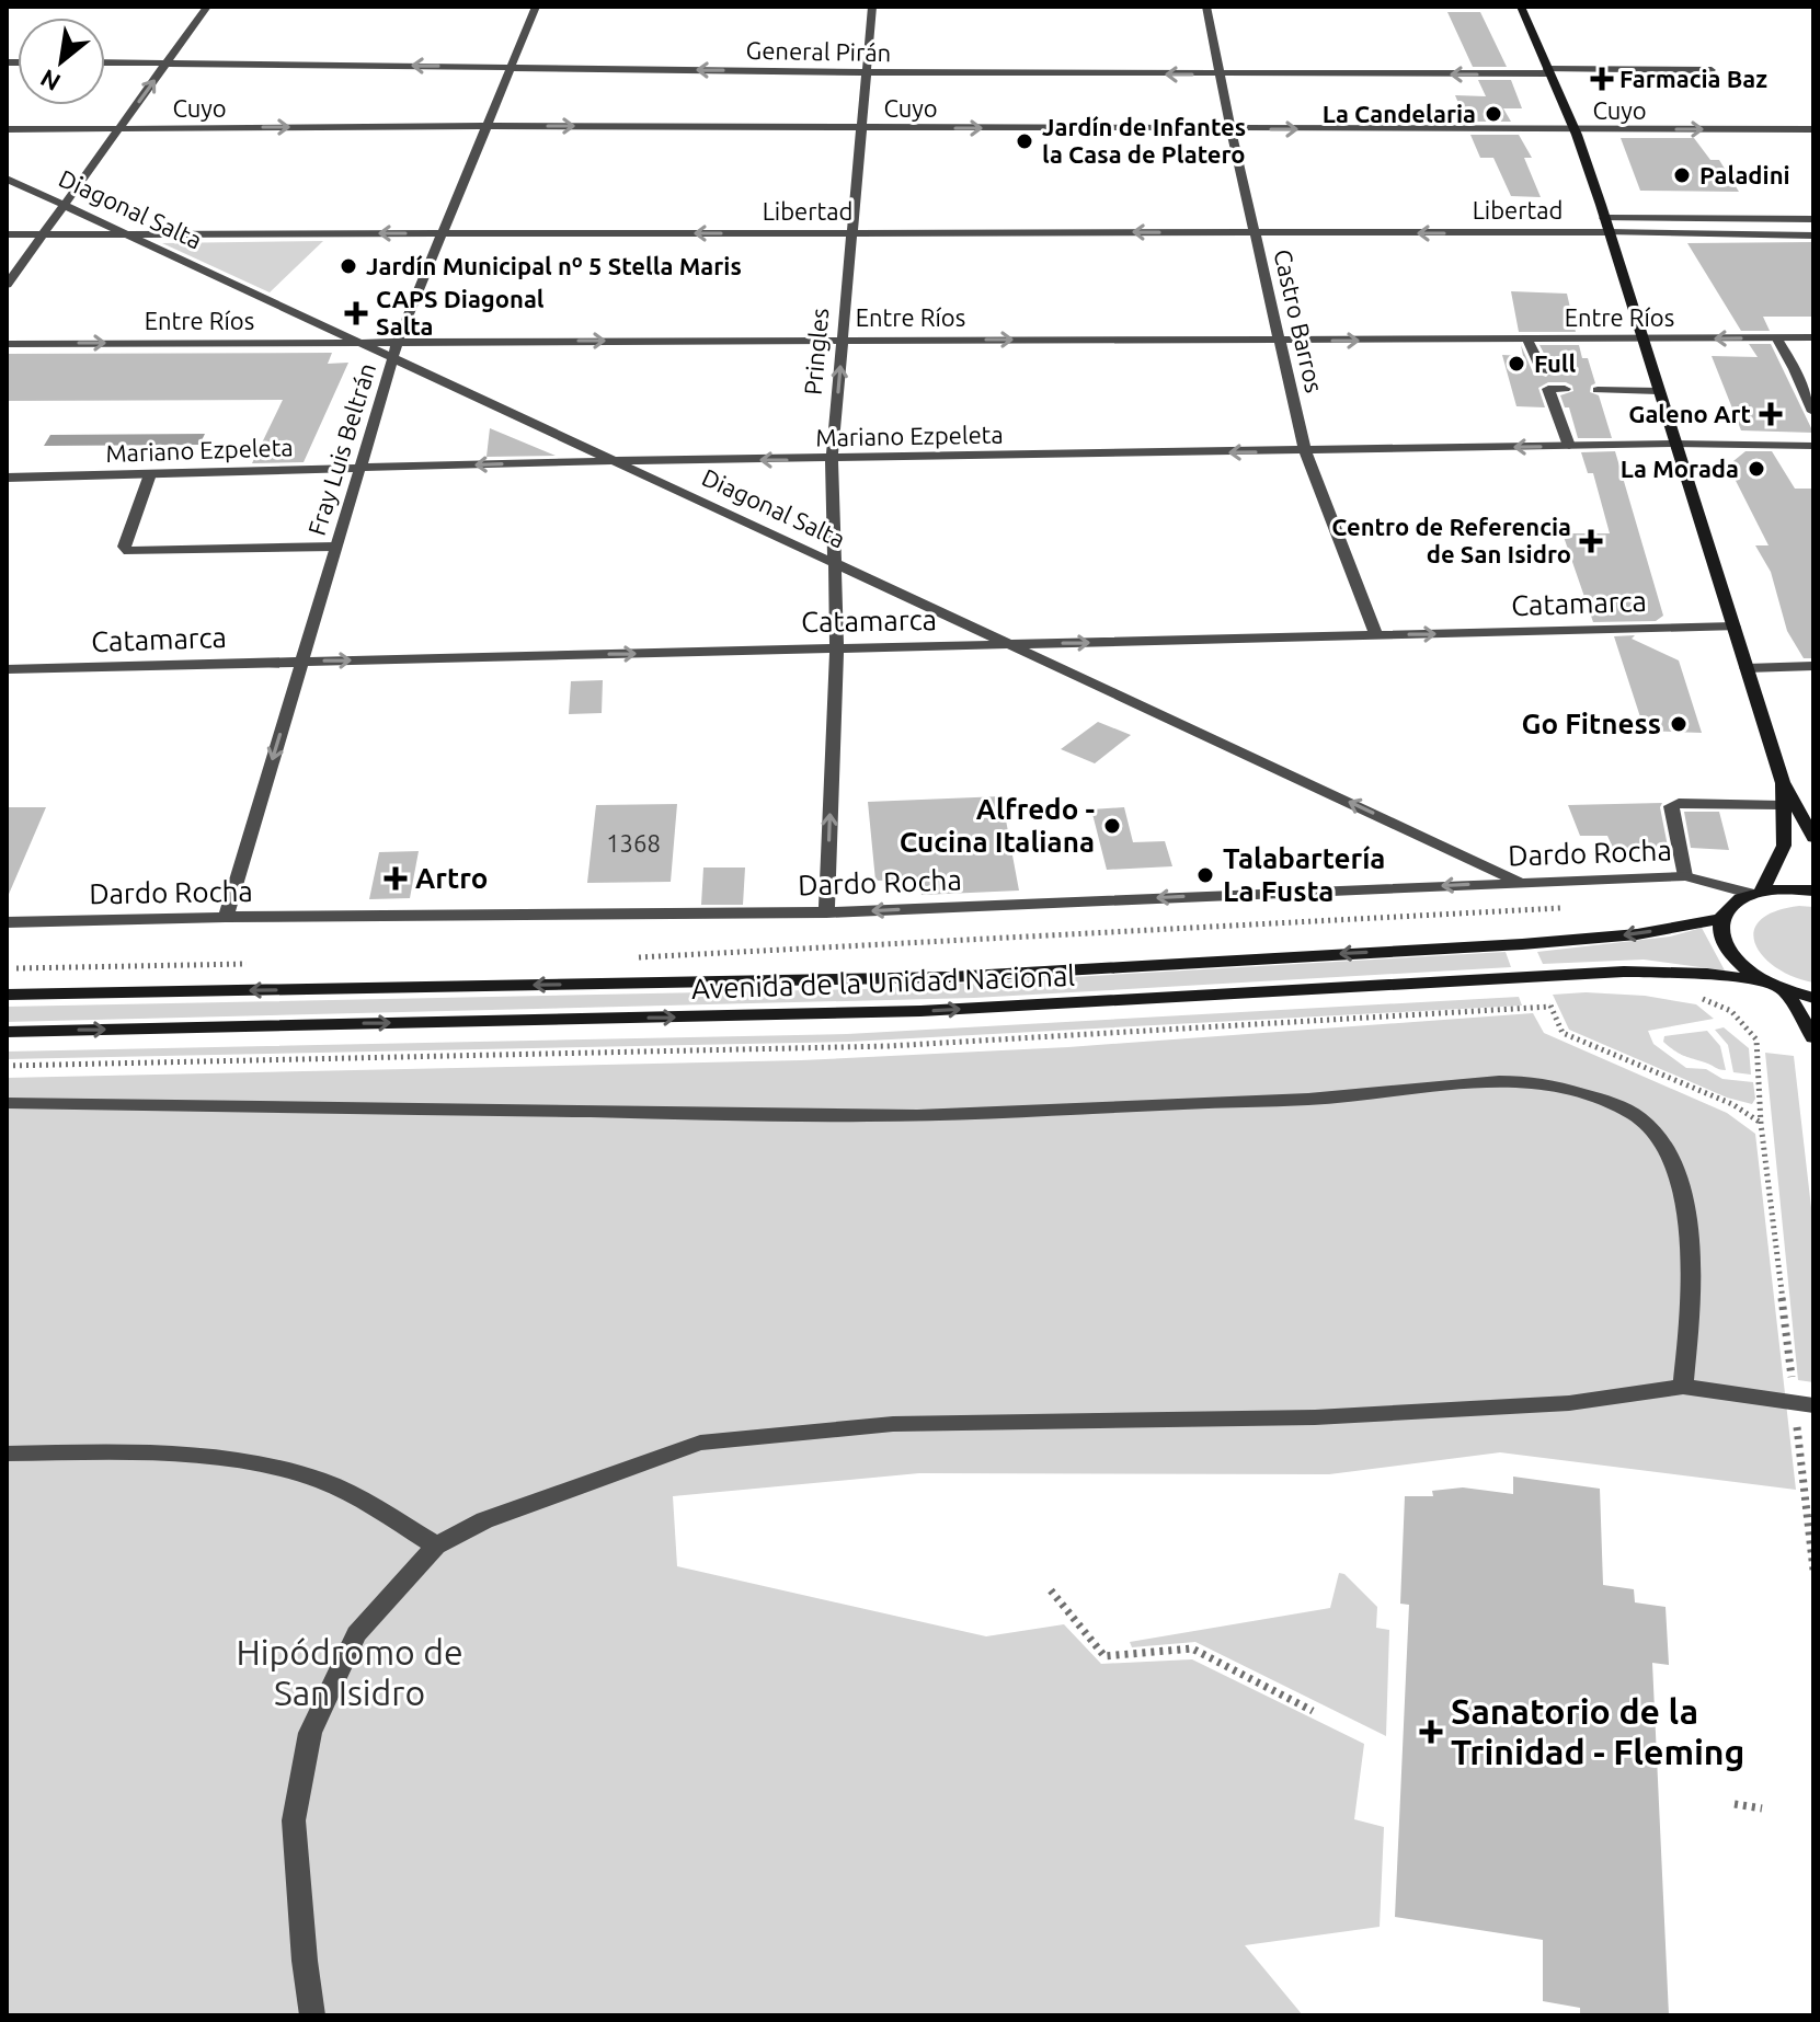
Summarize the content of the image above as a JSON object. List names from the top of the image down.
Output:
{
  "streets": {
    "main road": ["Avenida de la Unidad Nacional"],
    "street": [
      "General Pirán",
      "Cuyo",
      "Diagonal Salta",
      "Libertad",
      "Entre Ríos",
      "Castro Barros",
      "Pringles",
      "Mariano Ezpeleta",
      "Fray Luis Beltrán",
      "Catamarca",
      "Dardo Rocha"
    ]
  },
  "crossings": [
    ["General Pirán", "Castro Barros"],
    ["General Pirán", "Pringles"],
    ["General Pirán", "Fray Luis Beltrán"],
    ["Cuyo", "Castro Barros"],
    ["Cuyo", "Pringles"],
    ["Cuyo", "Fray Luis Beltrán"],
    ["Diagonal Salta", "Libertad"],
    ["Diagonal Salta", "Entre Ríos"],
    ["Diagonal Salta", "Pringles"],
    ["Diagonal Salta", "Mariano Ezpeleta"],
    ["Diagonal Salta", "Fray Luis Beltrán"],
    ["Diagonal Salta", "Catamarca"],
    ["Diagonal Salta", "Dardo Rocha"],
    ["Libertad", "Castro Barros"],
    ["Libertad", "Pringles"],
    ["Libertad", "Fray Luis Beltrán"],
    ["Entre Ríos", "Castro Barros"],
    ["Entre Ríos", "Pringles"],
    ["Entre Ríos", "Fray Luis Beltrán"],
    ["Castro Barros", "Mariano Ezpeleta"],
    ["Castro Barros", "Catamarca"],
    ["Pringles", "Mariano Ezpeleta"],
    ["Pringles", "Catamarca"],
    ["Pringles", "Dardo Rocha"],
    ["Mariano Ezpeleta", "Fray Luis Beltrán"],
    ["Fray Luis Beltrán", "Catamarca"],
    ["Fray Luis Beltrán", "Dardo Rocha"]
  ],
  "one_way": [
    "General Pirán",
    "Cuyo",
    "Libertad",
    "Entre Ríos",
    "Pringles",
    "Mariano Ezpeleta",
    "Catamarca",
    "Dardo Rocha"
  ],
  "parks": ["Hipódromo de San Isidro"],
  "places": {
    "health": [
      "Farmacia Baz",
      "CAPS Diagonal Salta",
      "Galeno Art",
      "Centro de Referencia de San Isidro",
      "Artro",
      "Sanatorio de la Trinidad - Fleming"
    ],
    "other": [
      "La Candelaria",
      "Jardín de Infantes la Casa de Platero",
      "Paladini",
      "Jardín Municipal nº 5 Stella Maris",
      "Full",
      "La Morada",
      "Go Fitness",
      "Alfredo - Cucina Italiana",
      "Talabartería La Fusta"
    ]
  },
  "house_numbers": ["1368"],
  "north": "bottom left"
}
